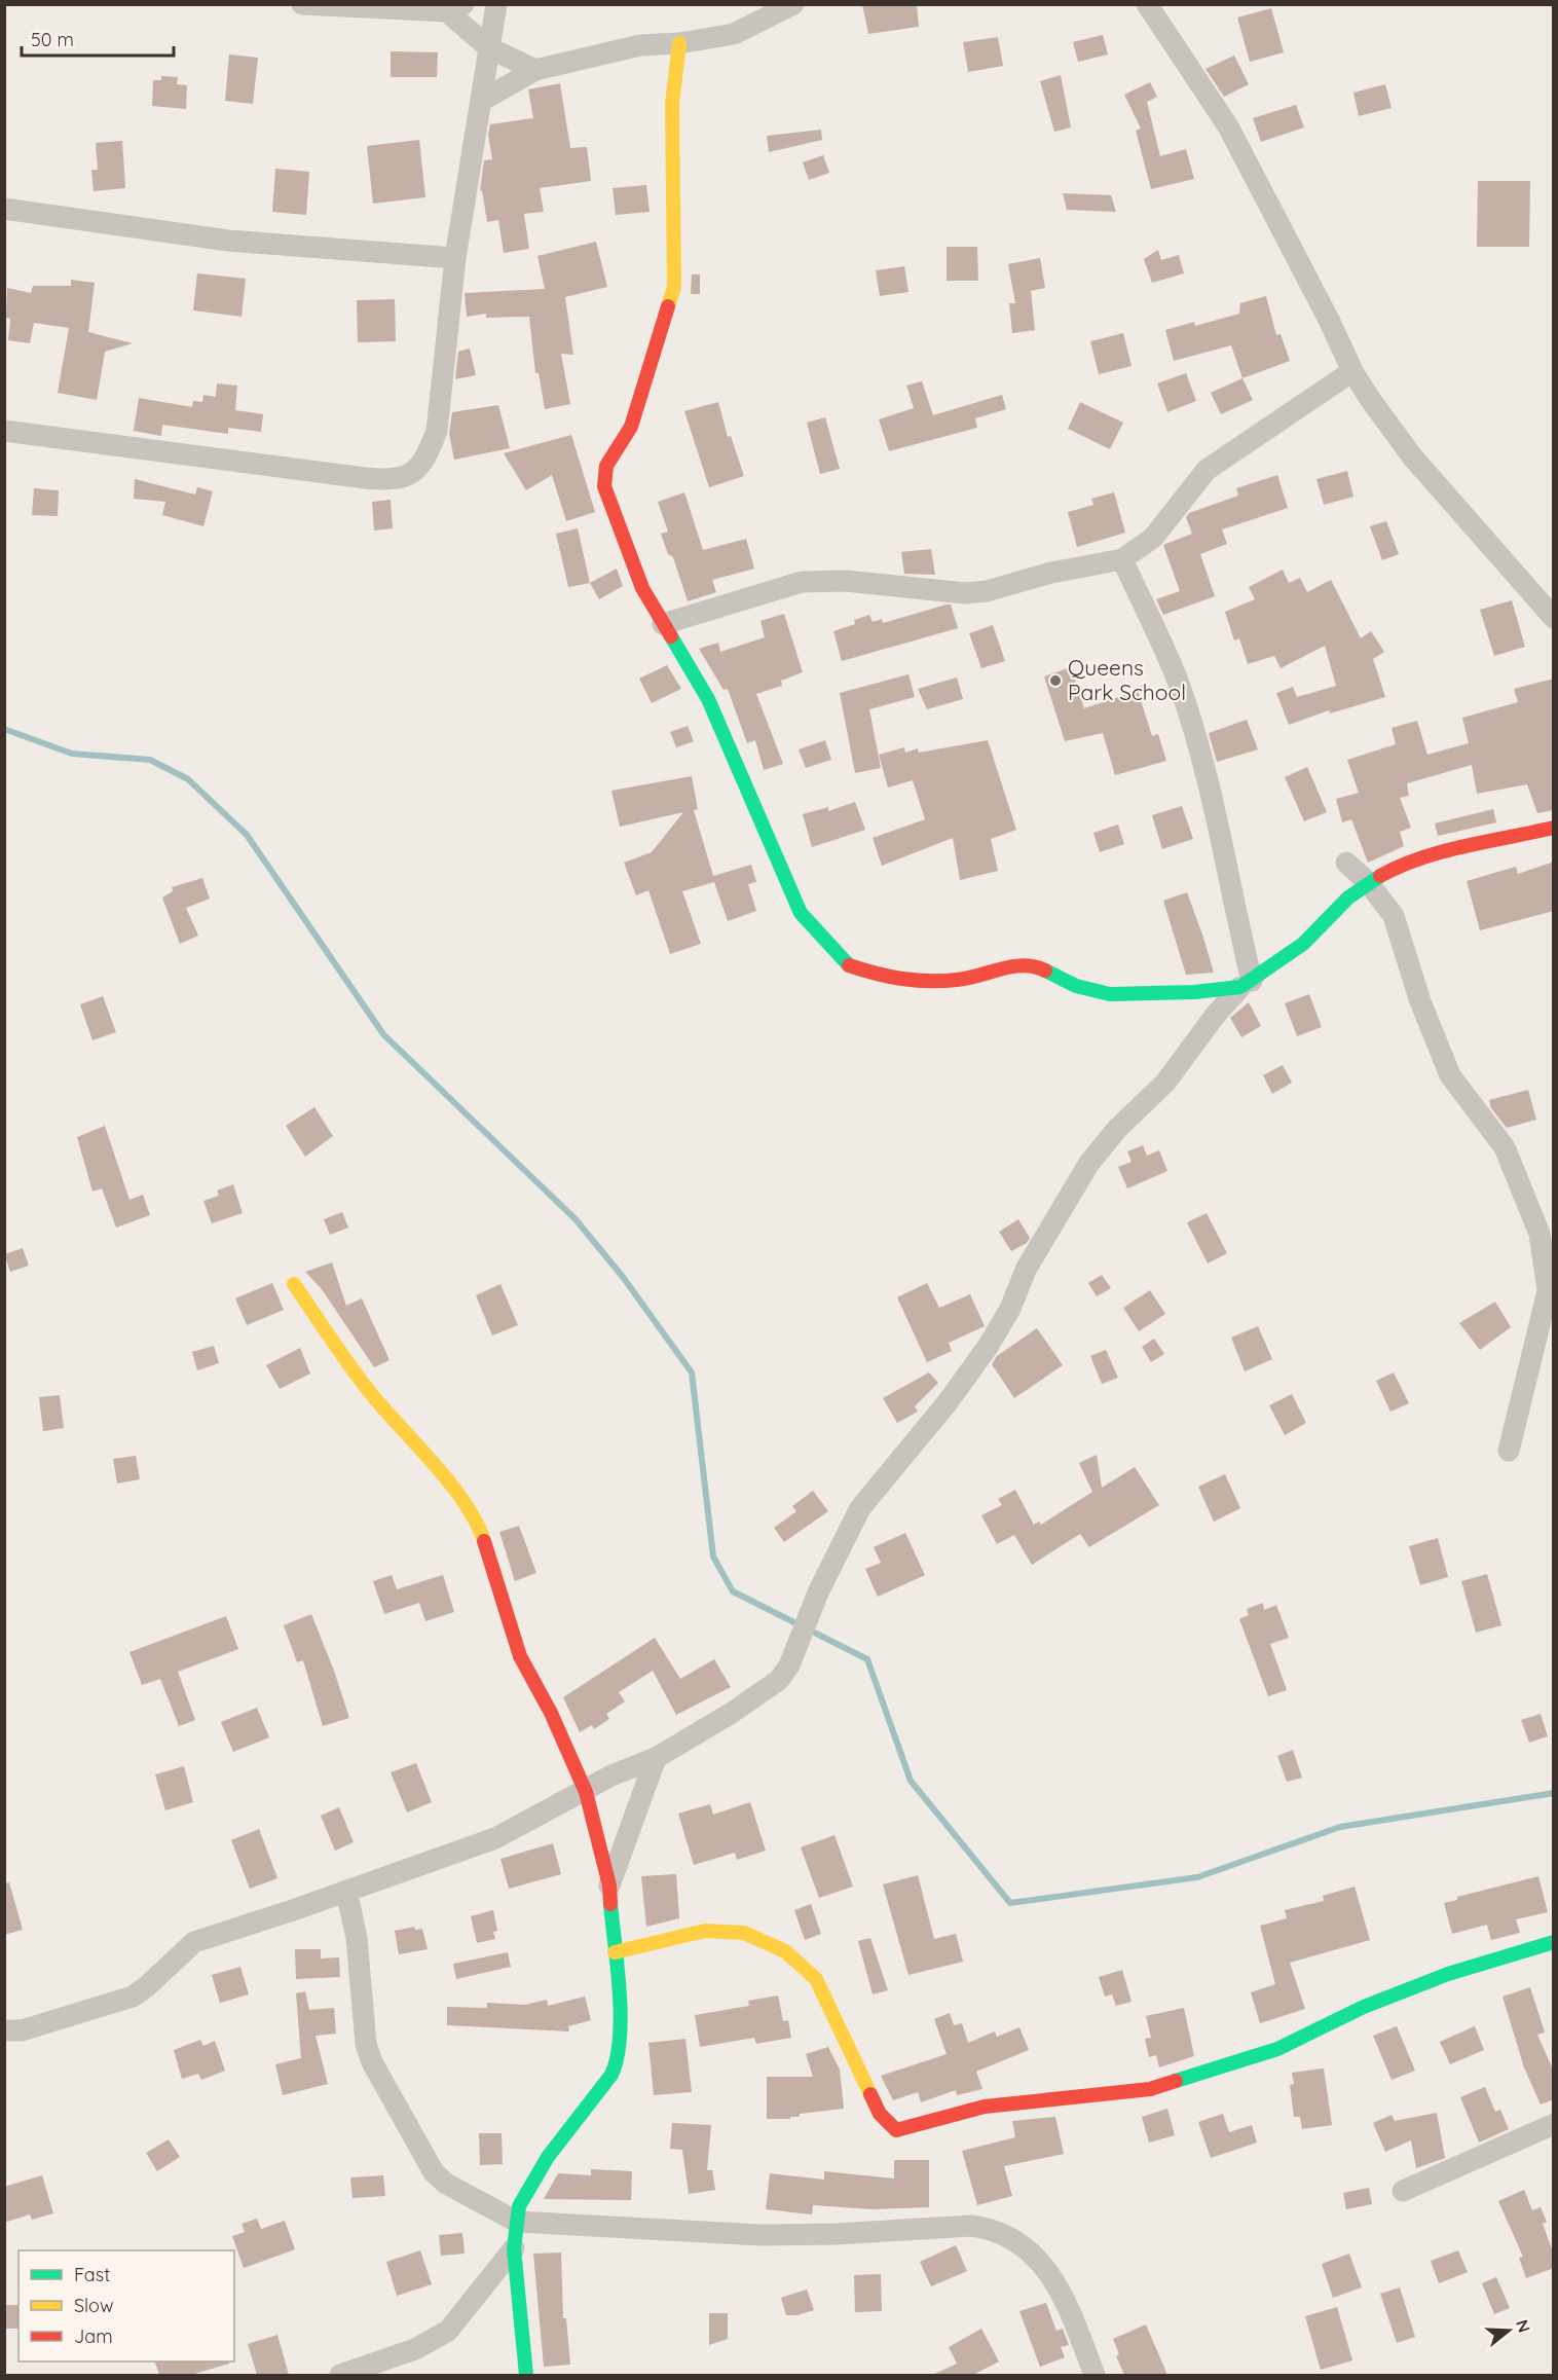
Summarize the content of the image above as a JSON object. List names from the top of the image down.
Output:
{
  "places": ["Queens Park School"],
  "legend": ["Fast", "Slow", "Jam"],
  "scale_bar": "50 m",
  "north": "right"
}
